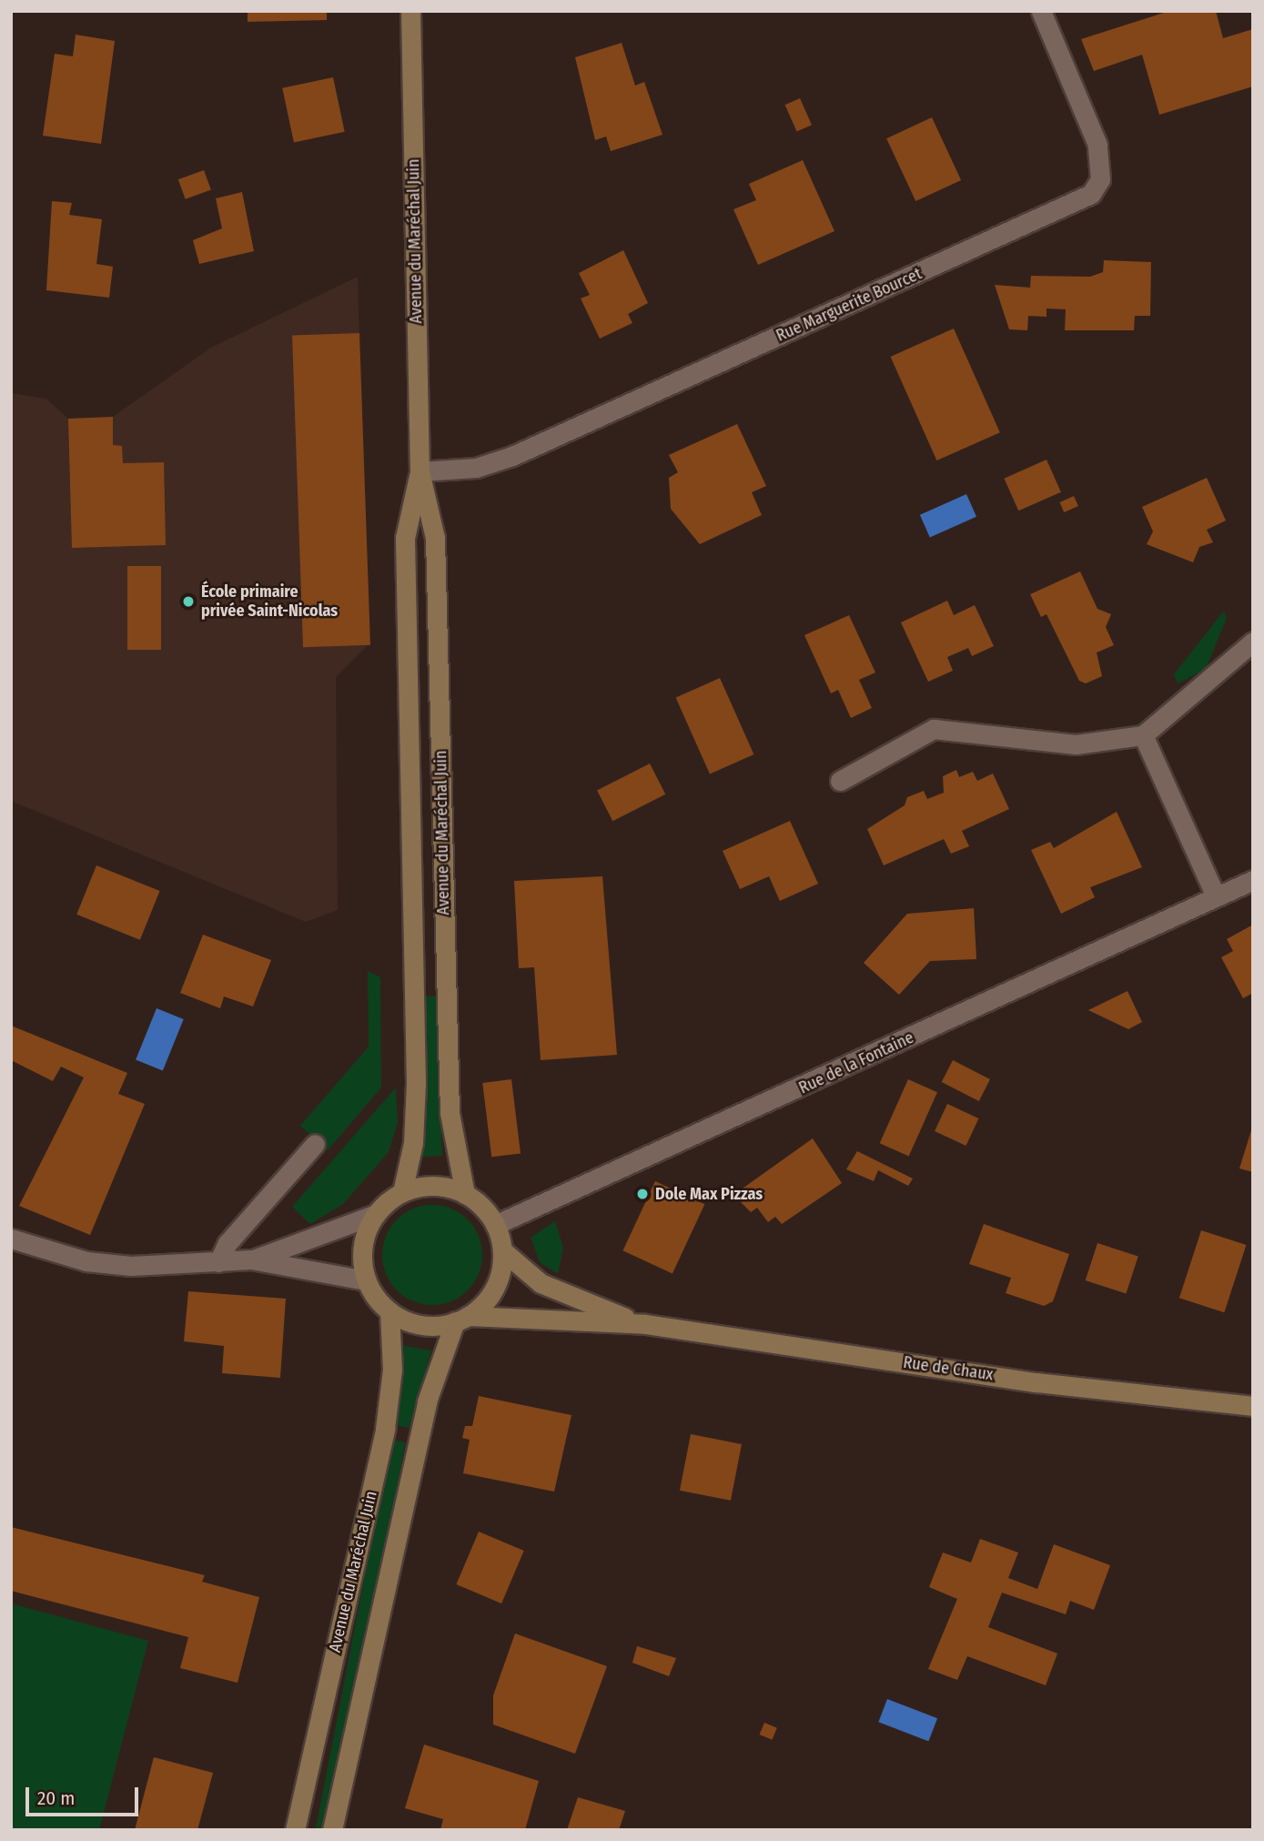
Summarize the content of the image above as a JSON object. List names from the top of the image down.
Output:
{
  "streets": {
    "main road": ["Avenue du Maréchal Juin", "Rue de Chaux"],
    "street": ["Rue Marguerite Bourcet", "Rue de la Fontaine"]
  },
  "crossings": [
    ["Avenue du Maréchal Juin", "Rue Marguerite Bourcet"],
    ["Avenue du Maréchal Juin", "Rue de la Fontaine"],
    ["Avenue du Maréchal Juin", "Rue de Chaux"],
    ["Rue de la Fontaine", "Rue de Chaux"]
  ],
  "places": ["École primaire privée Saint-Nicolas", "Dole Max Pizzas"],
  "scale_bar": "20 m"
}
